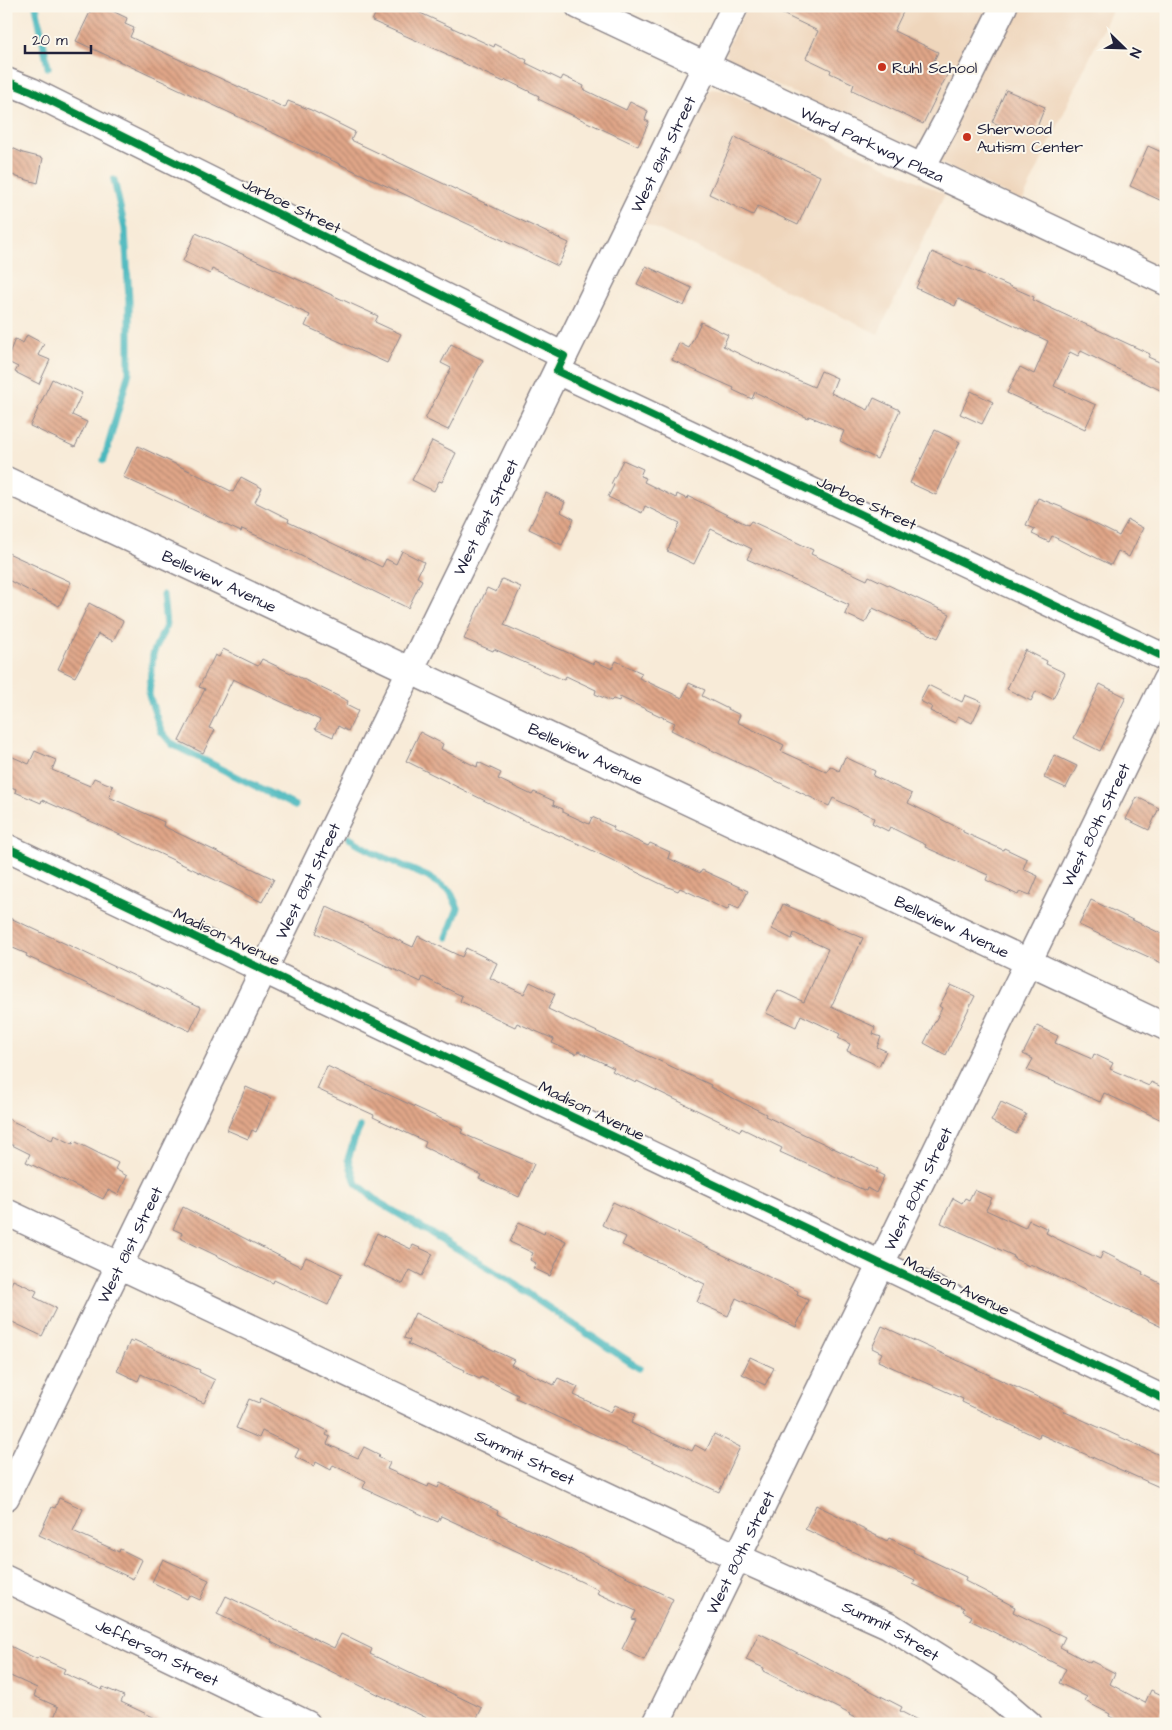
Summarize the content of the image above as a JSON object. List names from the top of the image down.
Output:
{
  "streets": {
    "street": [
      "Ward Parkway Plaza",
      "West 81st Street",
      "Jarboe Street",
      "Belleview Avenue",
      "West 80th Street",
      "Madison Avenue",
      "Summit Street",
      "Jefferson Street"
    ]
  },
  "crossings": [
    ["Ward Parkway Plaza", "West 81st Street"],
    ["West 81st Street", "Jarboe Street"],
    ["West 81st Street", "Belleview Avenue"],
    ["West 81st Street", "Madison Avenue"],
    ["West 81st Street", "Summit Street"],
    ["Belleview Avenue", "West 80th Street"],
    ["West 80th Street", "Madison Avenue"],
    ["West 80th Street", "Summit Street"]
  ],
  "places": ["Ruhl School", "Sherwood Autism Center"],
  "scale_bar": "20 m",
  "north": "bottom right"
}
